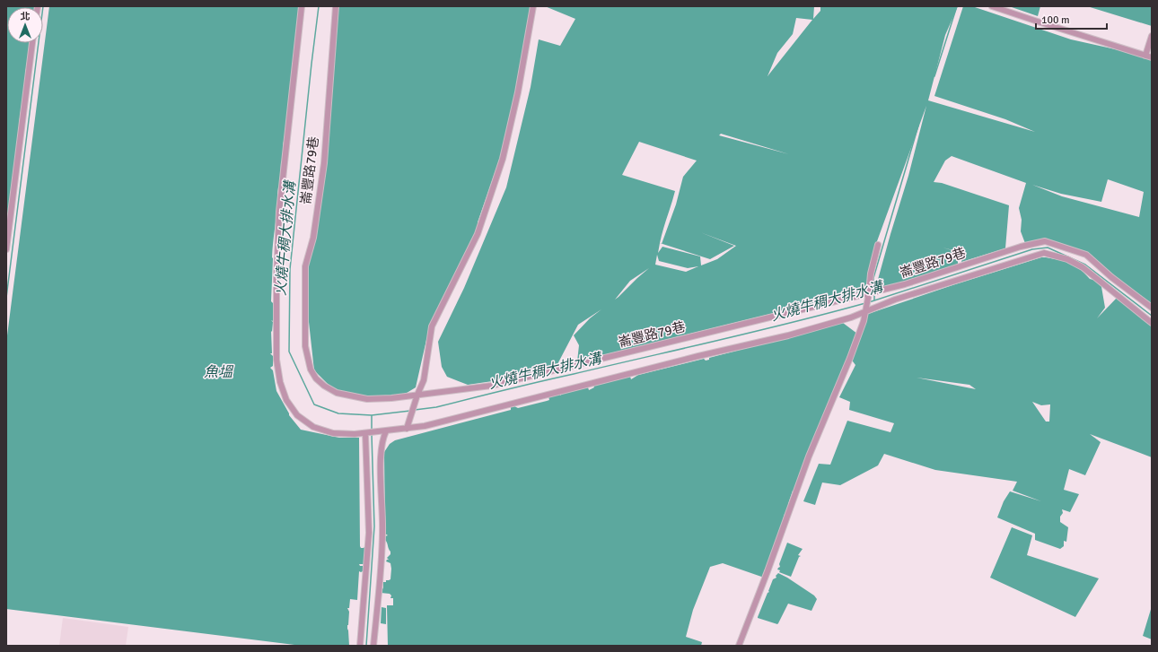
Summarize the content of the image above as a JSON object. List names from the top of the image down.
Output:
{
  "streets": {
    "street": ["崙豐路79巷"]
  },
  "water": ["火燒牛稠大排水溝", "魚塭"],
  "scale_bar": "100 m",
  "north": "top"
}
